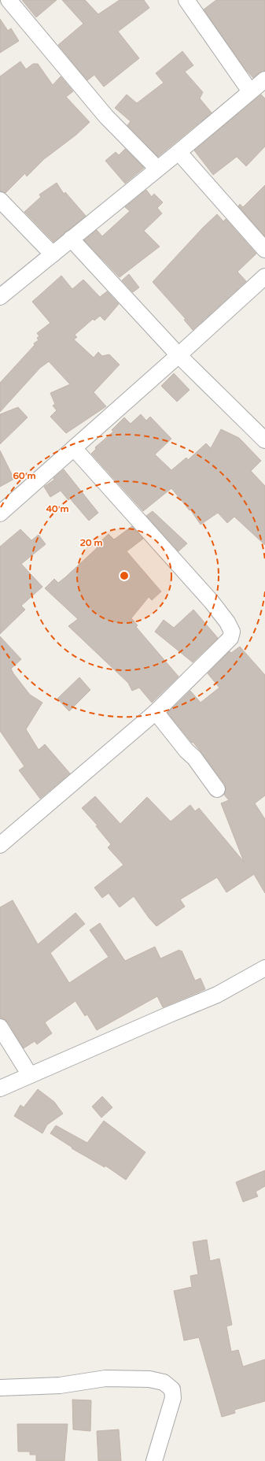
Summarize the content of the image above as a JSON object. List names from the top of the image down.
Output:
{
  "rings": ["60 m", "40 m", "20 m"]
}
